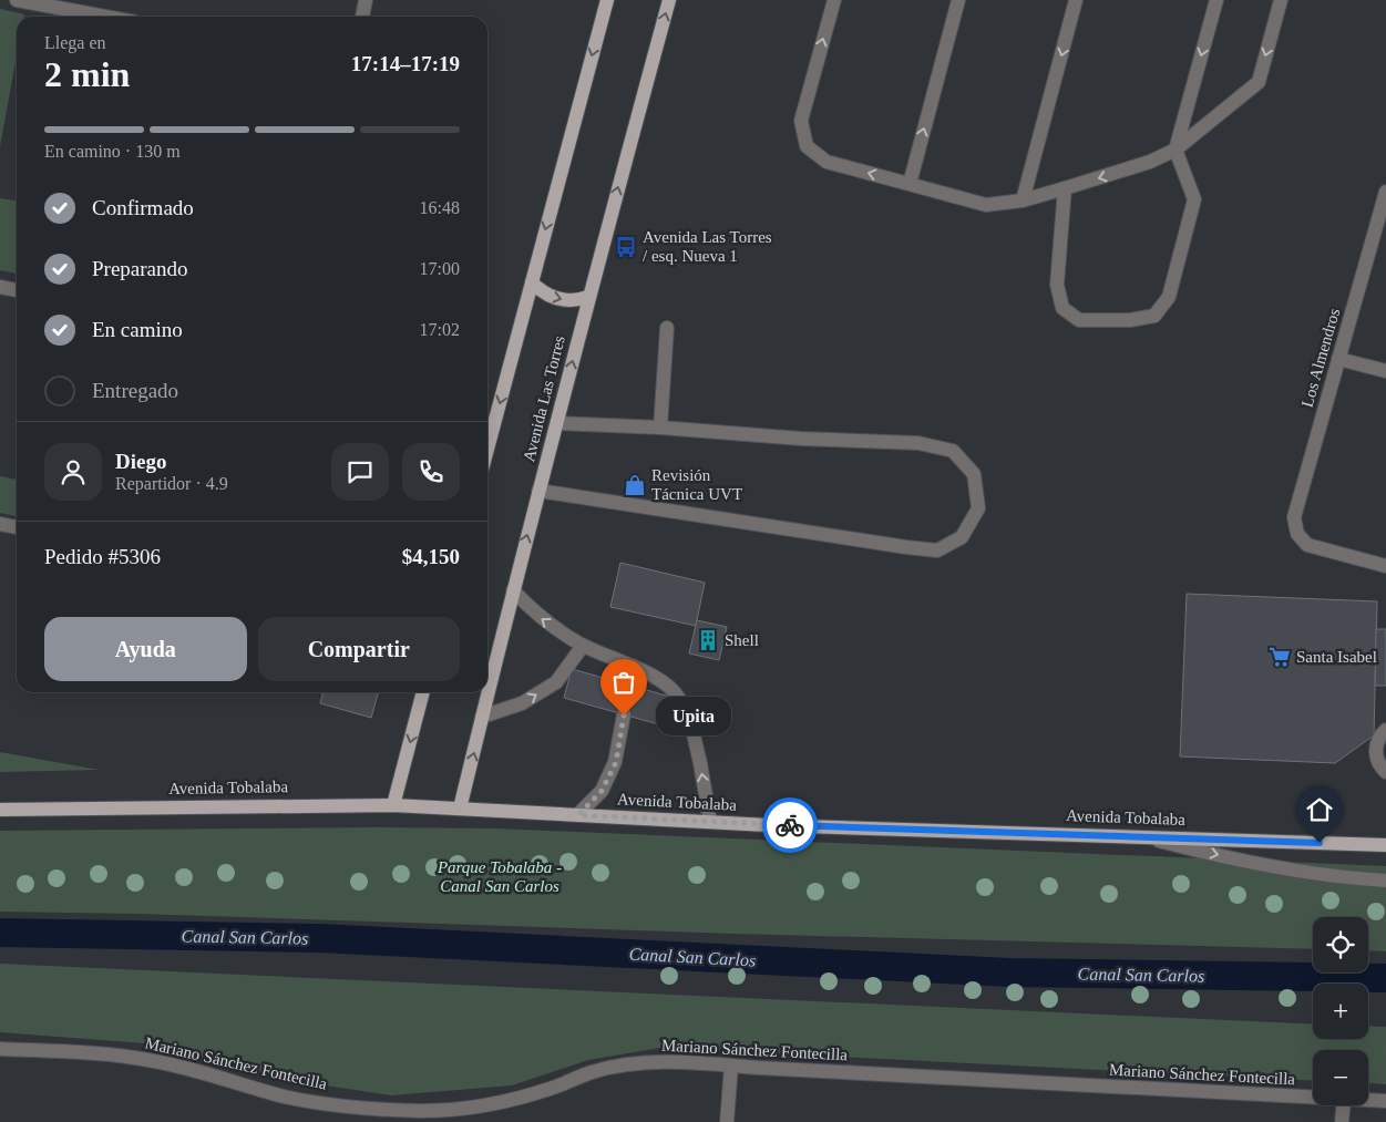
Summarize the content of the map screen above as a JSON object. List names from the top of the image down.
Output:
{
  "streets": {
    "main road": ["Avenida Las Torres", "Avenida Tobalaba"],
    "street": ["Los Almendros", "Mariano Sánchez Fontecilla"]
  },
  "crossings": [
    ["Avenida Las Torres", "Avenida Tobalaba"]
  ],
  "water": ["Canal San Carlos"],
  "parks": ["Parque Tobalaba - Canal San Carlos"],
  "places": {
    "bus stop": ["Avenida Las Torres / esq. Nueva 1"],
    "shop": ["Revisión Tácnica UVT"],
    "building": ["Shell"],
    "supermarket": ["Santa Isabel"],
    "other": ["Upita"]
  },
  "page": {
    "heading": ["2 min", "Llega en", "17:14–17:19"],
    "panel": [
      "Diego",
      "Repartidor · 4.9",
      "Pedido #5306",
      "$4,150"
    ],
    "bar": "En camino · 130 m",
    "list": [
      ["Confirmado", "16:48"],
      ["Preparando", "17:00"],
      ["En camino", "17:02"],
      "Entregado"
    ],
    "buttons": ["Ayuda", "Compartir"],
    "bubble": "Upita",
    "map_buttons": ["+", "−"]
  }
}
